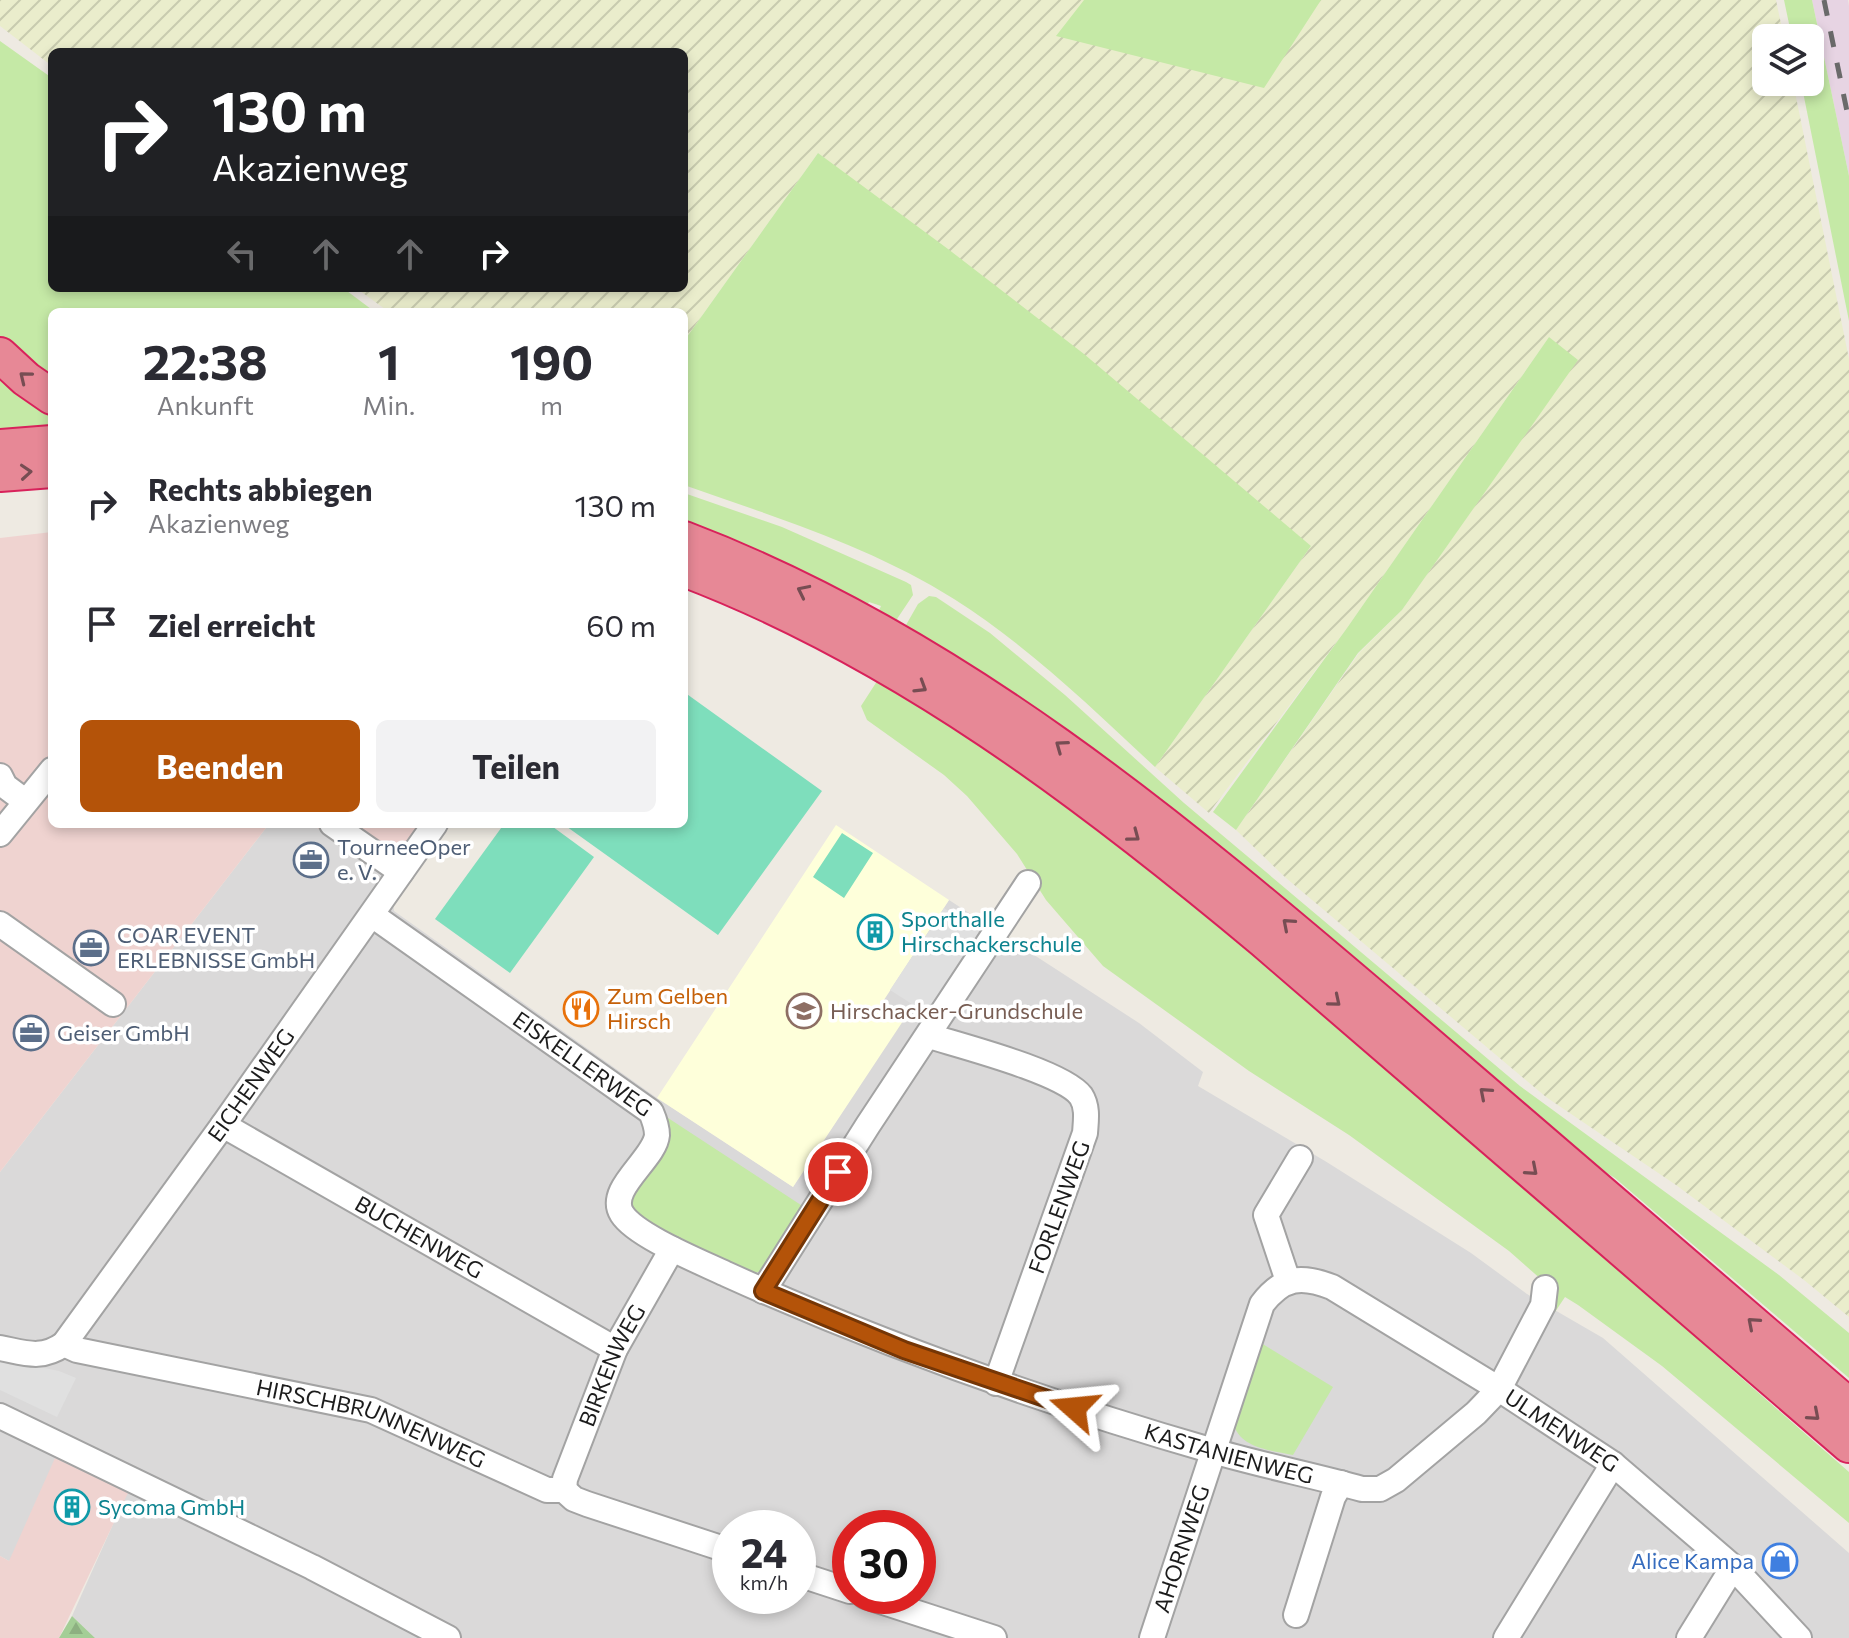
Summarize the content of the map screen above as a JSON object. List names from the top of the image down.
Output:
{
  "streets": {
    "street": [
      "EISKELLERWEG",
      "EICHENWEG",
      "FORLENWEG",
      "BUCHENWEG",
      "BIRKENWEG",
      "HIRSCHBRUNNENWEG",
      "ULMENWEG",
      "KASTANIENWEG",
      "AHORNWEG"
    ]
  },
  "crossings": [
    ["EISKELLERWEG", "EICHENWEG"],
    ["EISKELLERWEG", "BIRKENWEG"],
    ["EISKELLERWEG", "KASTANIENWEG"],
    ["EICHENWEG", "BUCHENWEG"],
    ["EICHENWEG", "HIRSCHBRUNNENWEG"],
    ["FORLENWEG", "KASTANIENWEG"],
    ["BUCHENWEG", "BIRKENWEG"],
    ["BIRKENWEG", "HIRSCHBRUNNENWEG"],
    ["BIRKENWEG", "KASTANIENWEG"],
    ["ULMENWEG", "KASTANIENWEG"],
    ["ULMENWEG", "AHORNWEG"],
    ["KASTANIENWEG", "AHORNWEG"]
  ],
  "places": {
    "office": ["TourneeOper e. V.", "COAR EVENT ERLEBNISSE GmbH", "Geiser GmbH"],
    "building": ["Sporthalle Hirschackerschule", "Sycoma GmbH"],
    "restaurant": ["Zum Gelben Hirsch"],
    "school or university": ["Hirschacker-Grundschule"],
    "shop": ["Alice Kampa"]
  },
  "page": {
    "turn": ["130 m", "Akazienweg"],
    "eta": [
      "22:38",
      "Ankunft",
      "1",
      "Min.",
      "190",
      "m"
    ],
    "list": [
      {
        "name": "Rechts abbiegen",
        "note": "Akazienweg",
        "value": "130 m"
      },
      {
        "name": "Ziel erreicht",
        "value": "60 m"
      }
    ],
    "buttons": ["Beenden", "Teilen"],
    "speed": "24 km/h",
    "limit": "30"
  }
}
